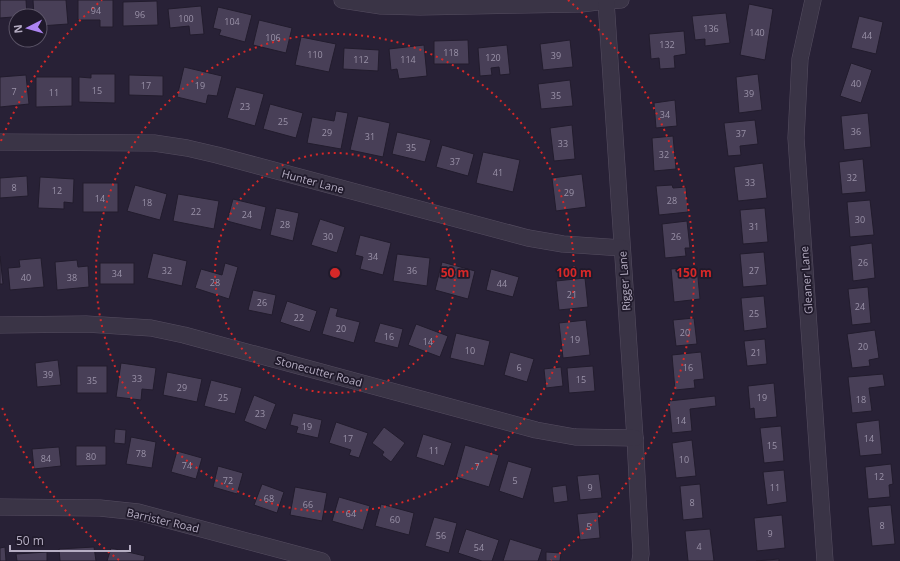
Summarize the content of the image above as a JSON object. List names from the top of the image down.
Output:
{
  "streets": {
    "street": [
      "Hunter Lane",
      "Gleaner Lane",
      "Rigger Lane",
      "Stonecutter Road",
      "Barrister Road"
    ]
  },
  "crossings": [
    ["Hunter Lane", "Rigger Lane"],
    ["Rigger Lane", "Stonecutter Road"]
  ],
  "house_numbers": [
    "94",
    "96",
    "100",
    "104",
    "136",
    "140",
    "44",
    "106",
    "132",
    "118",
    "110",
    "39",
    "120",
    "112",
    "114",
    "40",
    "17",
    "19",
    "15",
    "7",
    "11",
    "39",
    "35",
    "23",
    "34",
    "25",
    "36",
    "29",
    "37",
    "31",
    "33",
    "35",
    "32",
    "37",
    "41",
    "32",
    "33",
    "8",
    "12",
    "29",
    "14",
    "28",
    "18",
    "22",
    "24",
    "30",
    "28",
    "31",
    "30",
    "26",
    "34",
    "26",
    "32",
    "36",
    "27",
    "34",
    "40",
    "38",
    "28",
    "44",
    "21",
    "26",
    "24",
    "25",
    "22",
    "20",
    "20",
    "16",
    "19",
    "14",
    "20",
    "10",
    "21",
    "6",
    "16",
    "39",
    "33",
    "15",
    "35",
    "29",
    "25",
    "19",
    "18",
    "23",
    "14",
    "19",
    "17",
    "14",
    "15",
    "11",
    "78",
    "80",
    "84",
    "10",
    "74",
    "7",
    "12",
    "72",
    "5",
    "9",
    "11",
    "68",
    "8",
    "66",
    "64",
    "60",
    "8",
    "5",
    "9",
    "56",
    "4",
    "54"
  ],
  "scale_bar": "50 m",
  "north": "left",
  "rings": ["50 m", "100 m", "150 m"]
}
